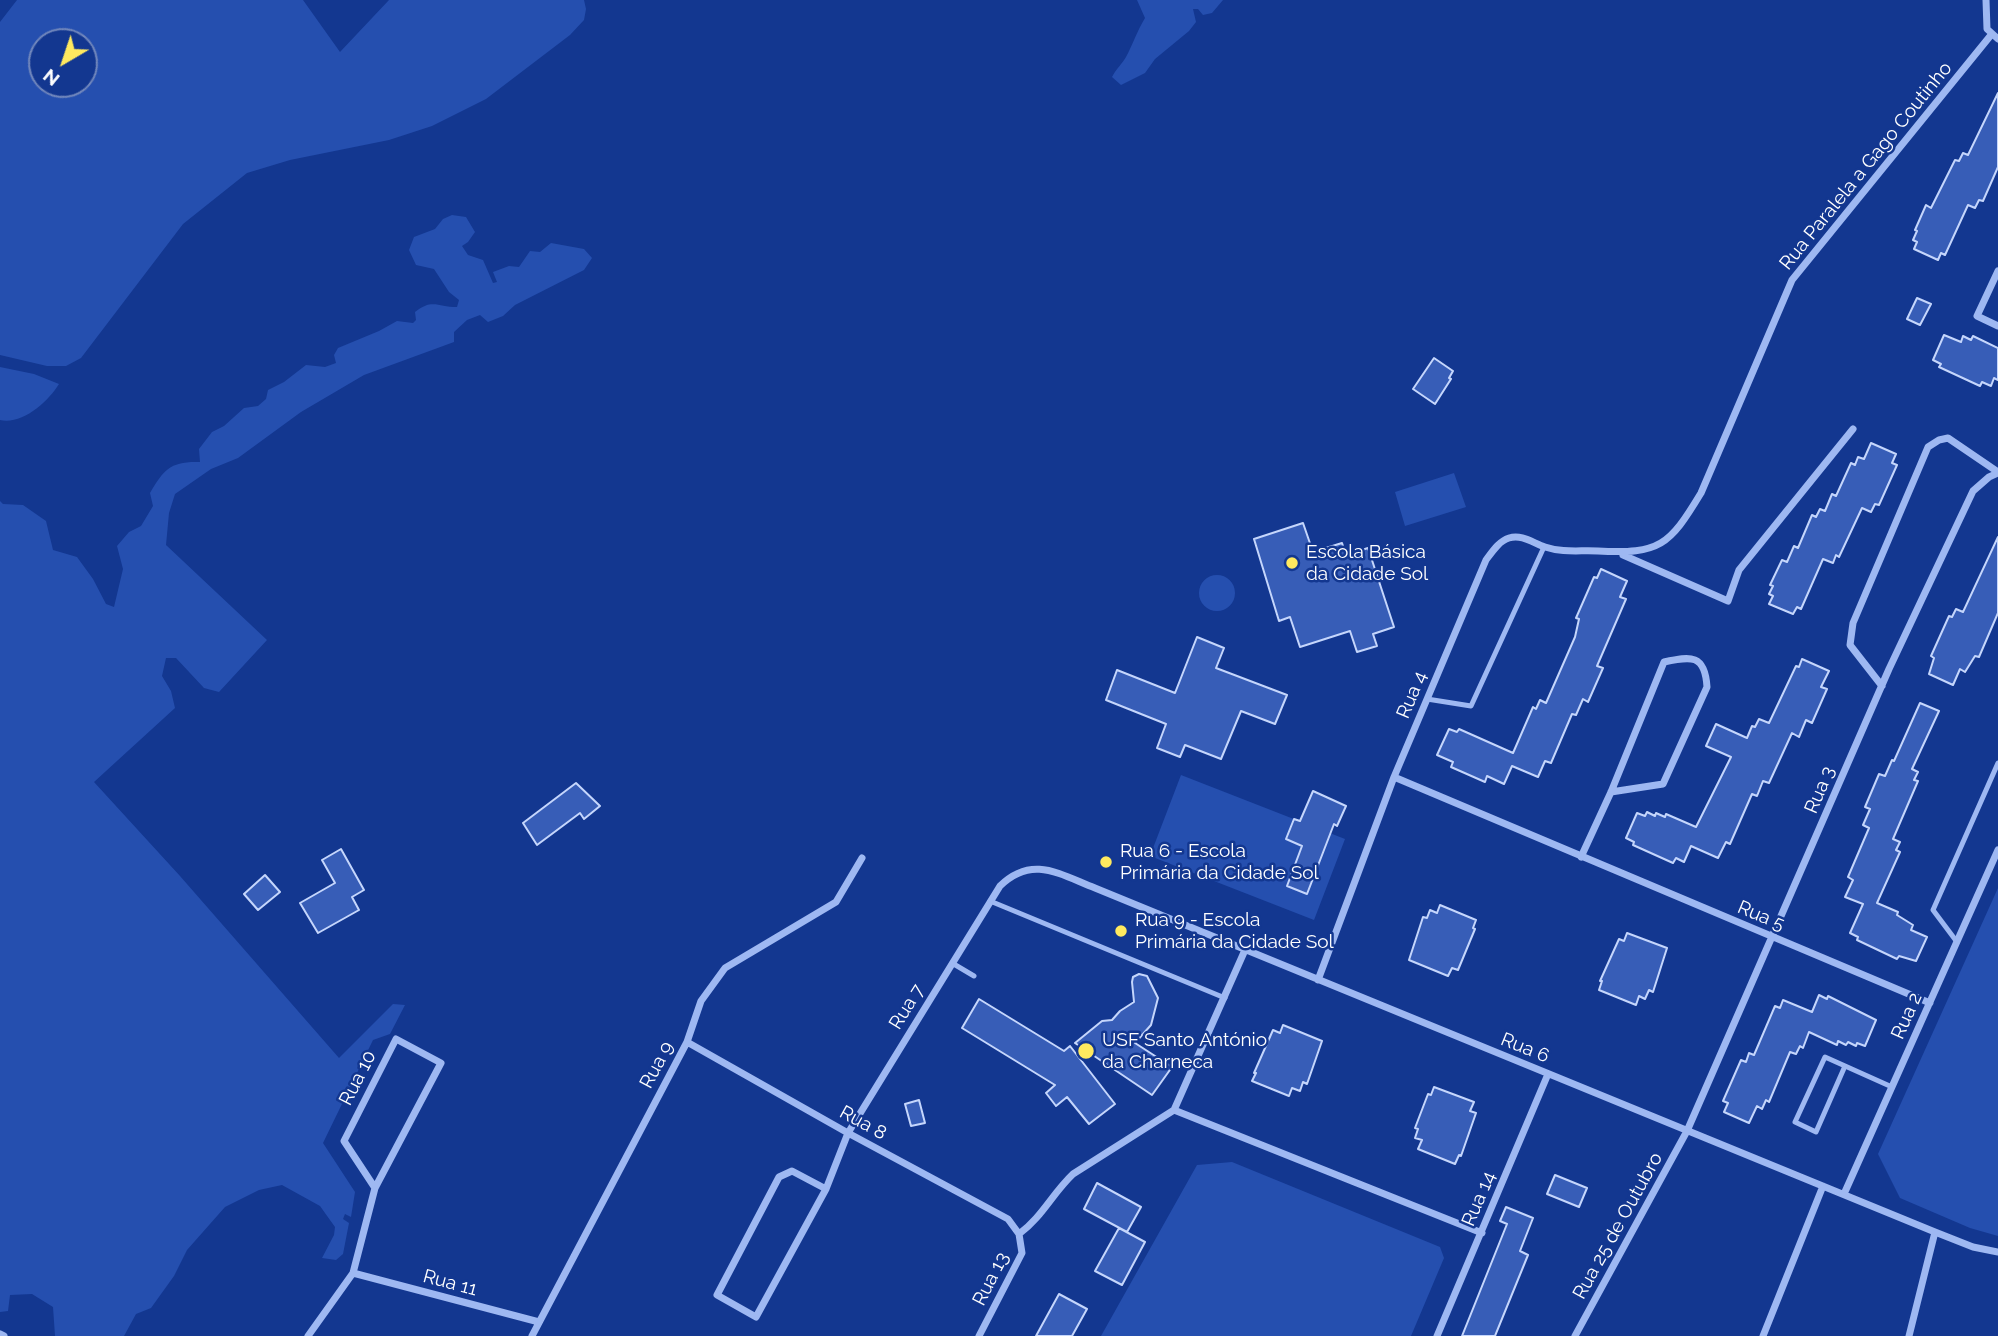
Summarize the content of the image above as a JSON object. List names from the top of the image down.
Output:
{
  "streets": {
    "street": [
      "Rua Paralela a Gago Coutinho",
      "Rua 4",
      "Rua 3",
      "Rua 5",
      "Rua 7",
      "Rua 2",
      "Rua 6",
      "Rua 9",
      "Rua 10",
      "Rua 8",
      "Rua 14",
      "Rua 25 de Outubro",
      "Rua 13",
      "Rua 11"
    ]
  },
  "crossings": [
    ["Rua Paralela a Gago Coutinho", "Rua 4"],
    ["Rua 4", "Rua 5"],
    ["Rua 4", "Rua 6"],
    ["Rua 3", "Rua 5"],
    ["Rua 3", "Rua 6"],
    ["Rua 3", "Rua 25 de Outubro"],
    ["Rua 5", "Rua 2"],
    ["Rua 7", "Rua 6"],
    ["Rua 7", "Rua 8"],
    ["Rua 2", "Rua 6"],
    ["Rua 6", "Rua 14"],
    ["Rua 6", "Rua 25 de Outubro"],
    ["Rua 9", "Rua 8"],
    ["Rua 9", "Rua 11"],
    ["Rua 10", "Rua 11"],
    ["Rua 8", "Rua 13"]
  ],
  "places": [
    "Escola Básica da Cidade Sol",
    "Rua 6 - Escola Primária da Cidade Sol",
    "Rua 9 - Escola Primária da Cidade Sol",
    "USF Santo António da Charneca"
  ],
  "north": "bottom left"
}
